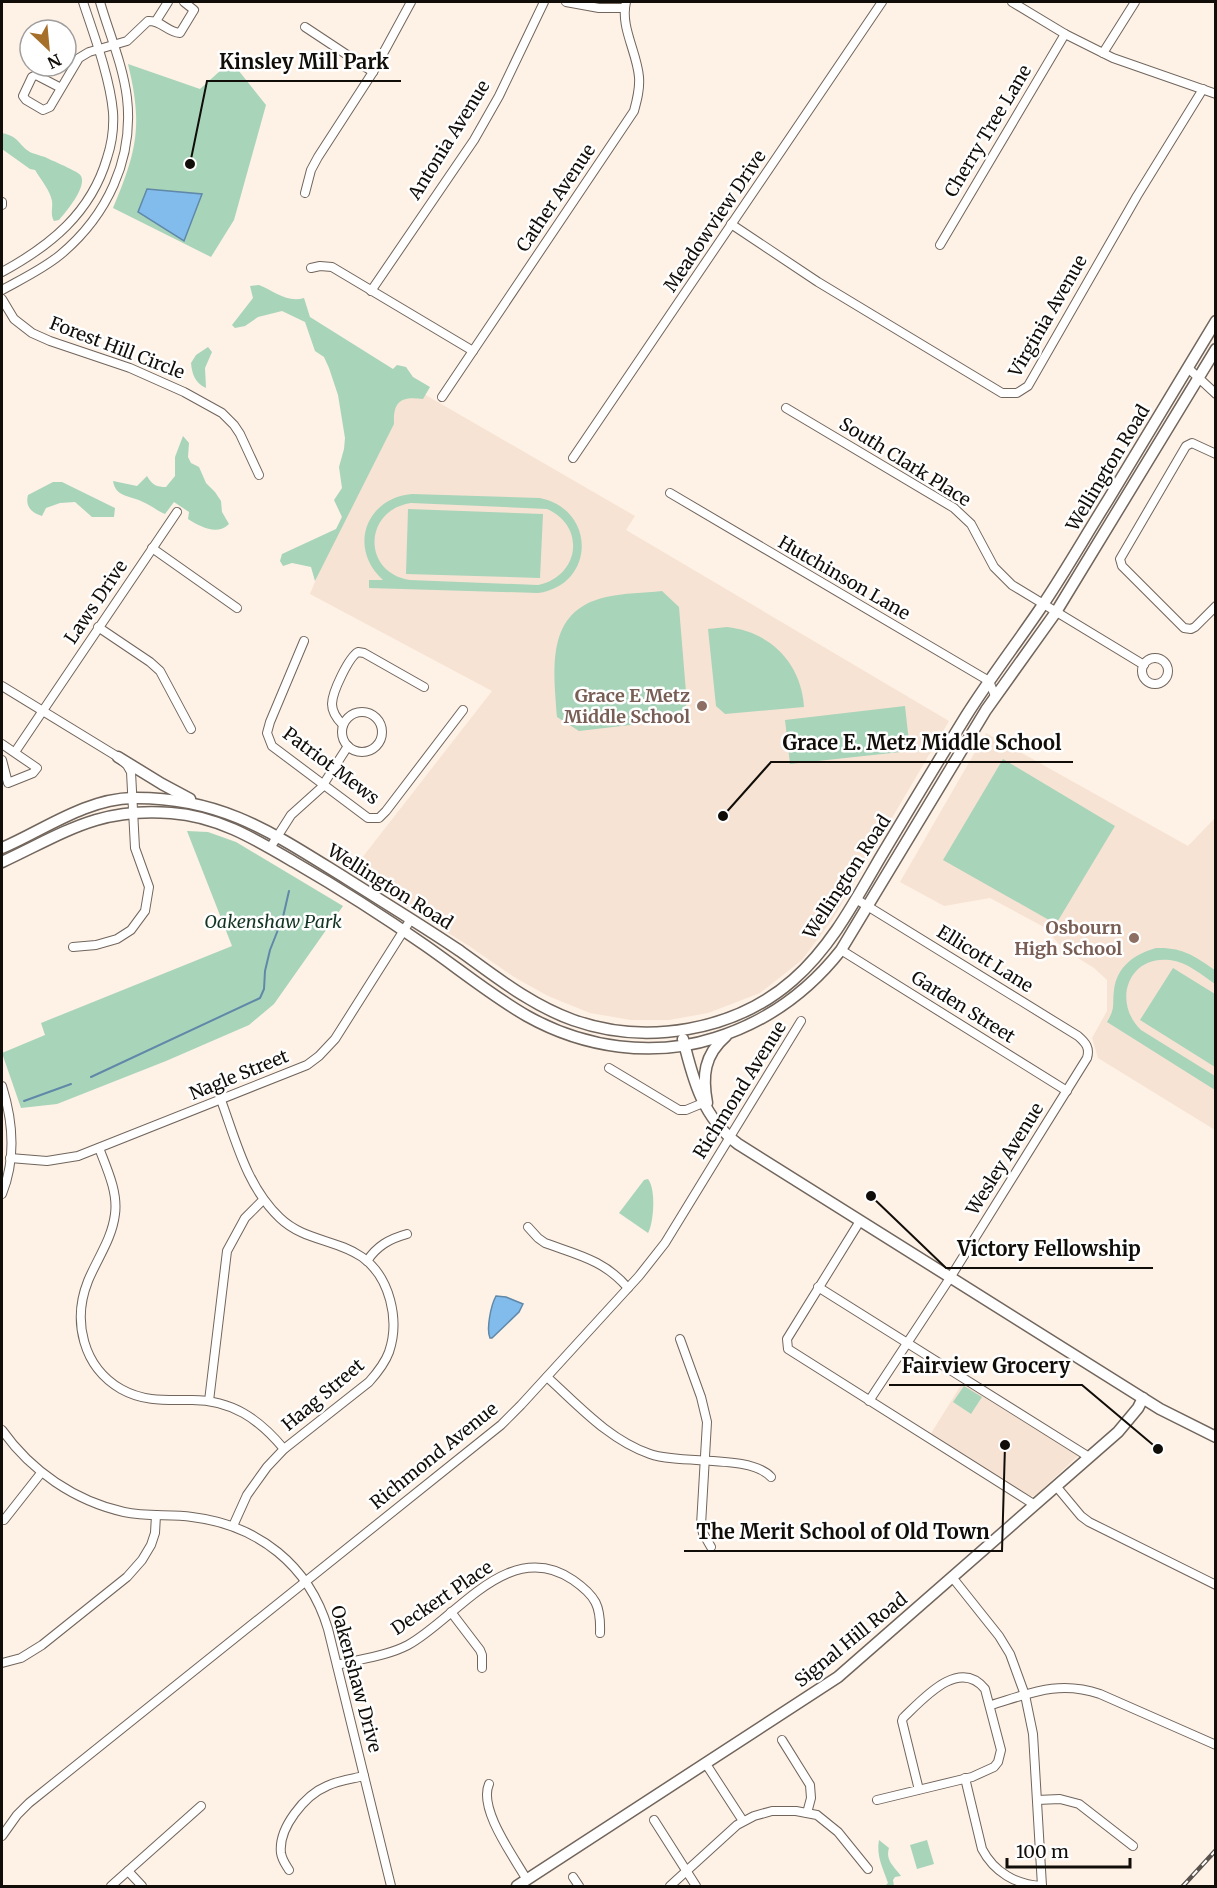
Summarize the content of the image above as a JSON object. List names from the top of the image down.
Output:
{
  "streets": {
    "main road": ["Wellington Road", "Signal Hill Road"],
    "street": [
      "Cherry Tree Lane",
      "Antonia Avenue",
      "Cather Avenue",
      "Meadowview Drive",
      "Virginia Avenue",
      "Forest Hill Circle",
      "South Clark Place",
      "Hutchinson Lane",
      "Laws Drive",
      "Patriot Mews",
      "Ellicott Lane",
      "Garden Street",
      "Nagle Street",
      "Richmond Avenue",
      "Wesley Avenue",
      "Haag Street",
      "Deckert Place",
      "Oakenshaw Drive"
    ]
  },
  "crossings": [
    ["Meadowview Drive", "Virginia Avenue"],
    ["South Clark Place", "Wellington Road"],
    ["Wellington Road", "Hutchinson Lane"],
    ["Wellington Road", "Ellicott Lane"],
    ["Wellington Road", "Garden Street"],
    ["Wellington Road", "Nagle Street"],
    ["Ellicott Lane", "Wesley Avenue"],
    ["Garden Street", "Wesley Avenue"],
    ["Nagle Street", "Haag Street"],
    ["Richmond Avenue", "Oakenshaw Drive"],
    ["Haag Street", "Oakenshaw Drive"],
    ["Deckert Place", "Oakenshaw Drive"]
  ],
  "parks": ["Oakenshaw Park"],
  "places": [
    "Kinsley Mill Park",
    "Grace E Metz Middle School",
    "Grace E. Metz Middle School",
    "Osbourn High School",
    "Victory Fellowship",
    "The Merit School of Old Town",
    "Fairview Grocery"
  ],
  "scale_bar": "100 m",
  "north": "bottom right"
}
